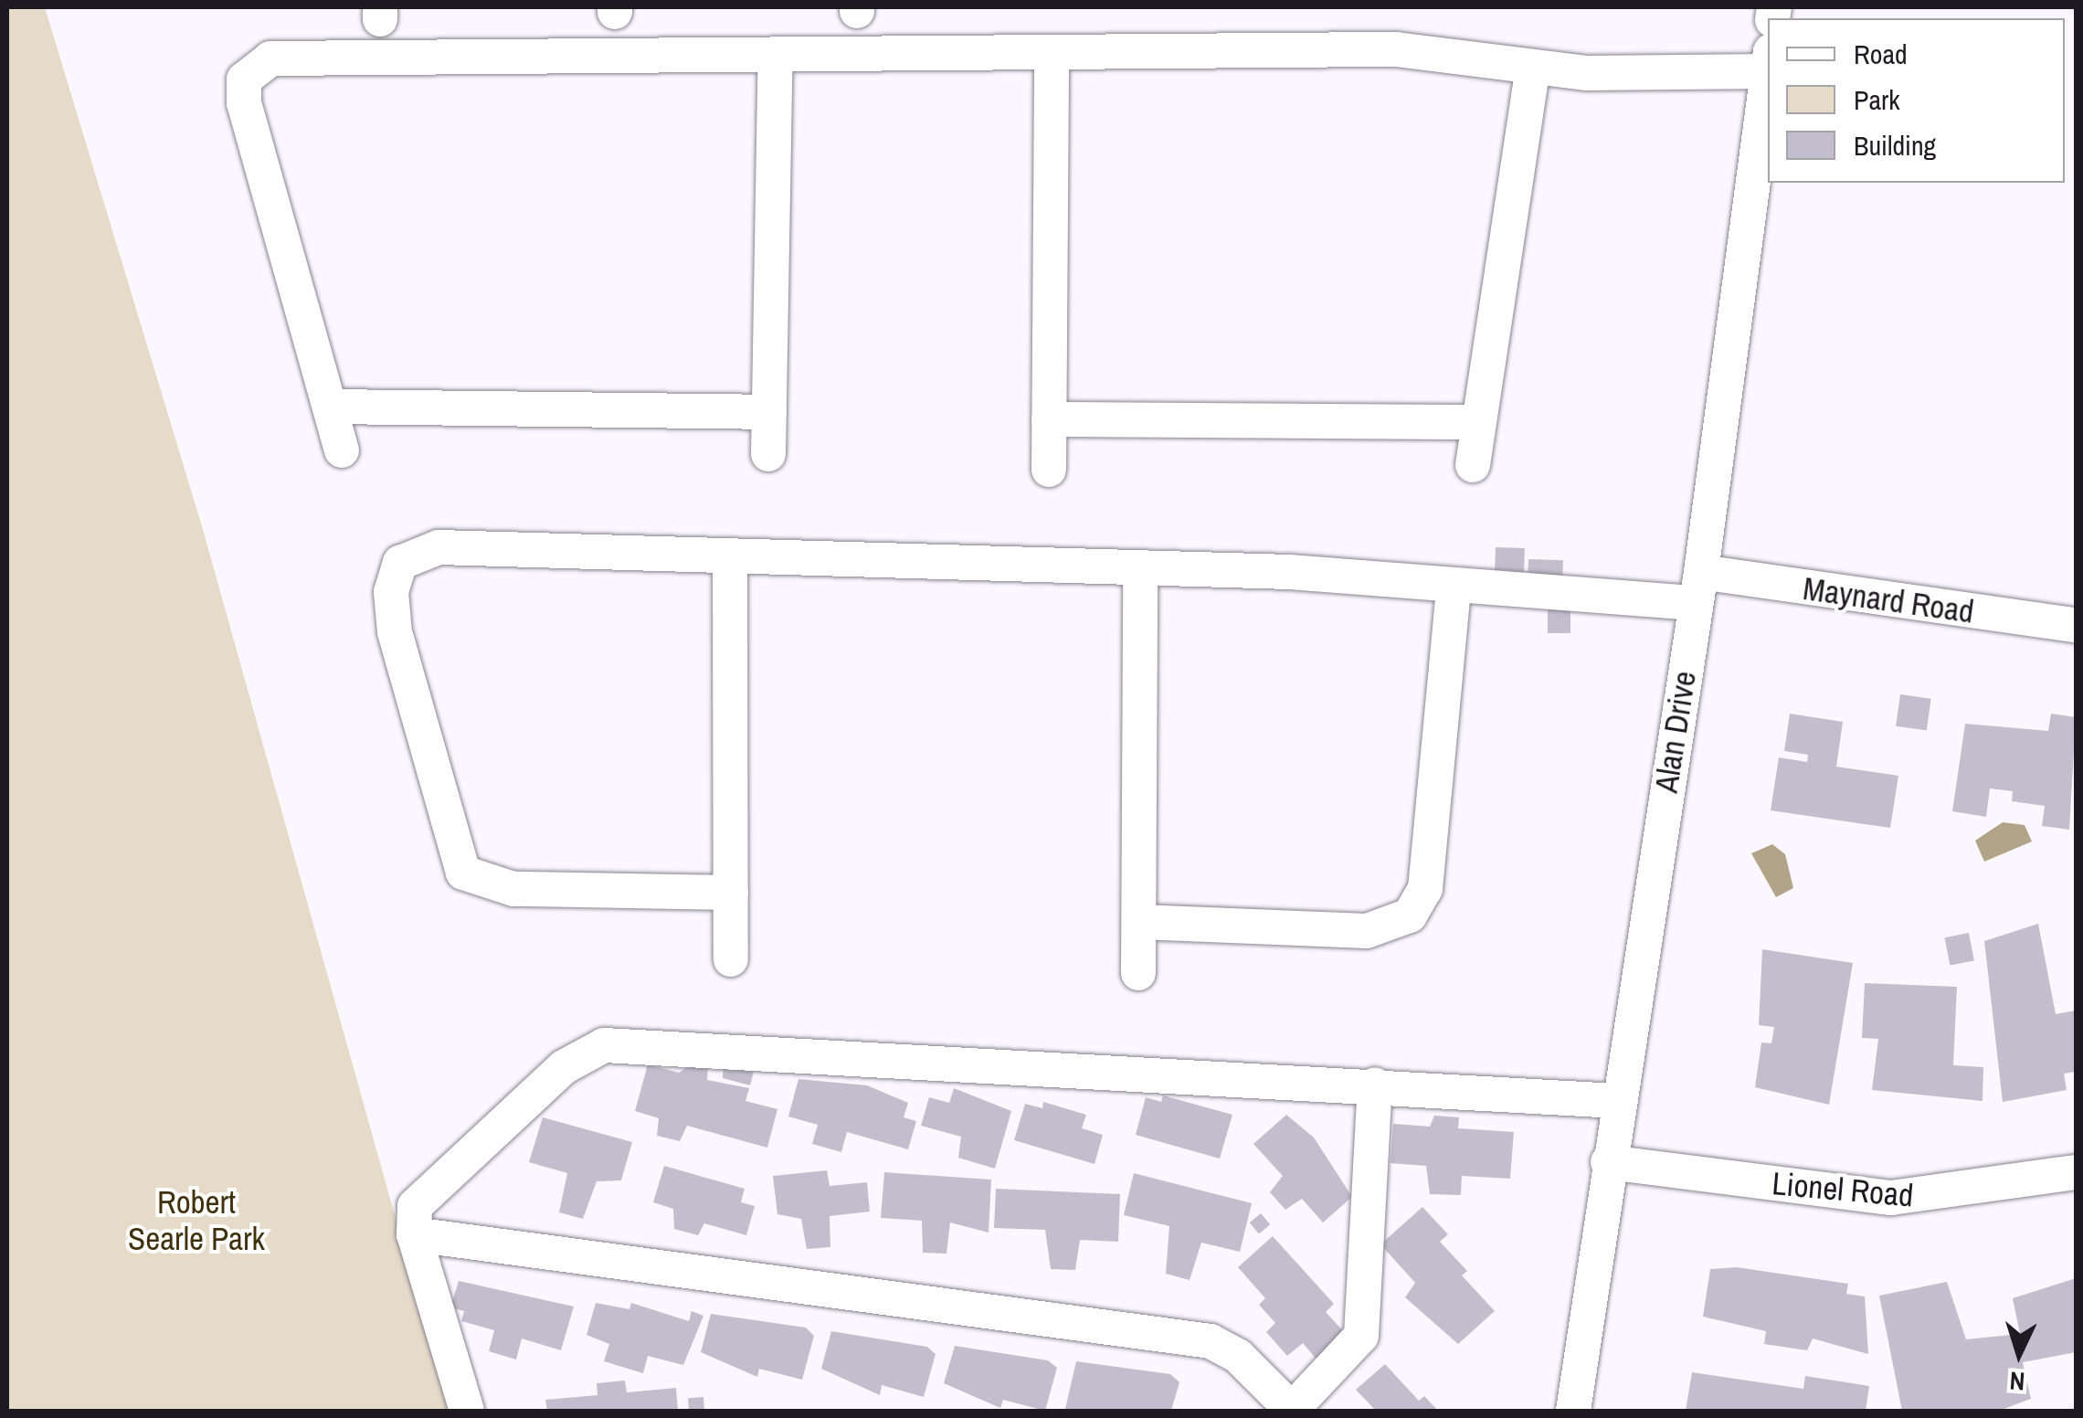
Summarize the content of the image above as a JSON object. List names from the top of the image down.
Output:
{
  "streets": {
    "street": ["Maynard Road", "Alan Drive", "Lionel Road"]
  },
  "crossings": [
    ["Maynard Road", "Alan Drive"],
    ["Alan Drive", "Lionel Road"]
  ],
  "parks": ["Robert Searle Park"],
  "legend": ["Road", "Park", "Building"],
  "north": "bottom"
}
